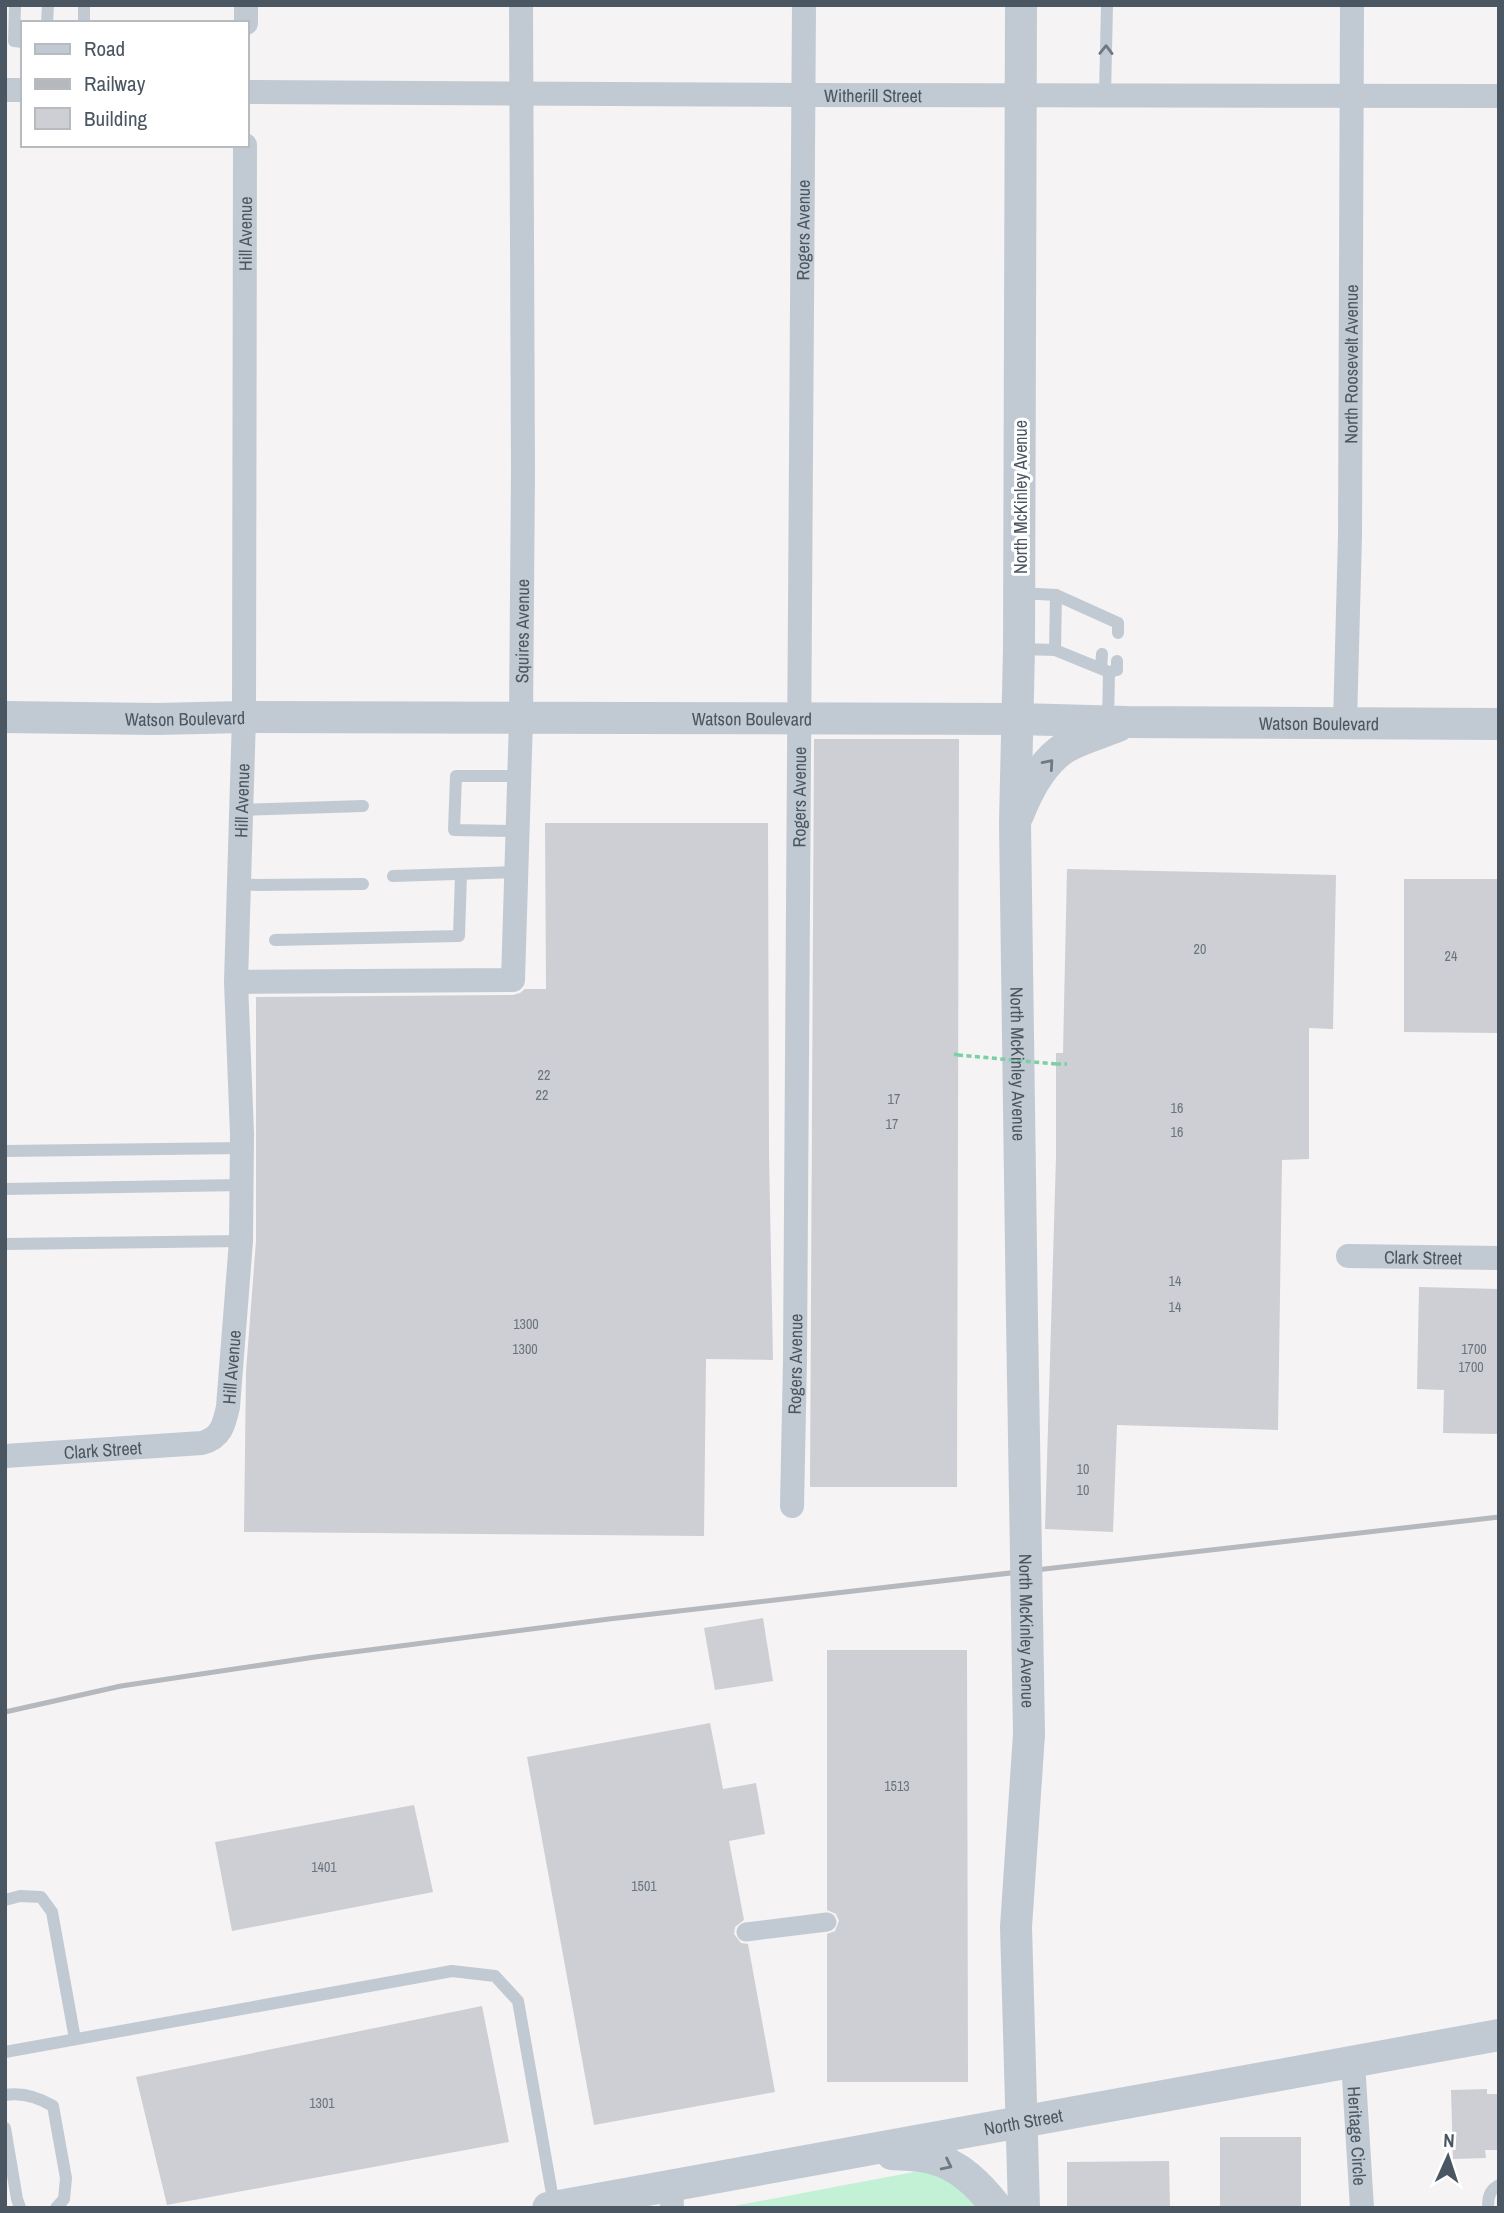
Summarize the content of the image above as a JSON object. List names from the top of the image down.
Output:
{
  "streets": {
    "street": [
      "Witherill Street",
      "Rogers Avenue",
      "Hill Avenue",
      "North Roosevelt Avenue",
      "North McKinley Avenue",
      "Squires Avenue",
      "Watson Boulevard",
      "Clark Street",
      "North Street",
      "Heritage Circle"
    ]
  },
  "crossings": [
    ["Witherill Street", "Rogers Avenue"],
    ["Witherill Street", "North Roosevelt Avenue"],
    ["Witherill Street", "North McKinley Avenue"],
    ["Witherill Street", "Squires Avenue"],
    ["Rogers Avenue", "Watson Boulevard"],
    ["Hill Avenue", "Squires Avenue"],
    ["Hill Avenue", "Watson Boulevard"],
    ["Hill Avenue", "Clark Street"],
    ["North Roosevelt Avenue", "Watson Boulevard"],
    ["North McKinley Avenue", "Watson Boulevard"],
    ["North McKinley Avenue", "North Street"],
    ["Squires Avenue", "Watson Boulevard"],
    ["North Street", "Heritage Circle"]
  ],
  "house_numbers": [
    "20",
    "24",
    "22",
    "22",
    "17",
    "16",
    "17",
    "16",
    "14",
    "14",
    "1300",
    "1300",
    "1700",
    "1700",
    "10",
    "10",
    "1513",
    "1401",
    "1501",
    "1301"
  ],
  "legend": ["Road", "Railway", "Building"],
  "north": "top"
}
